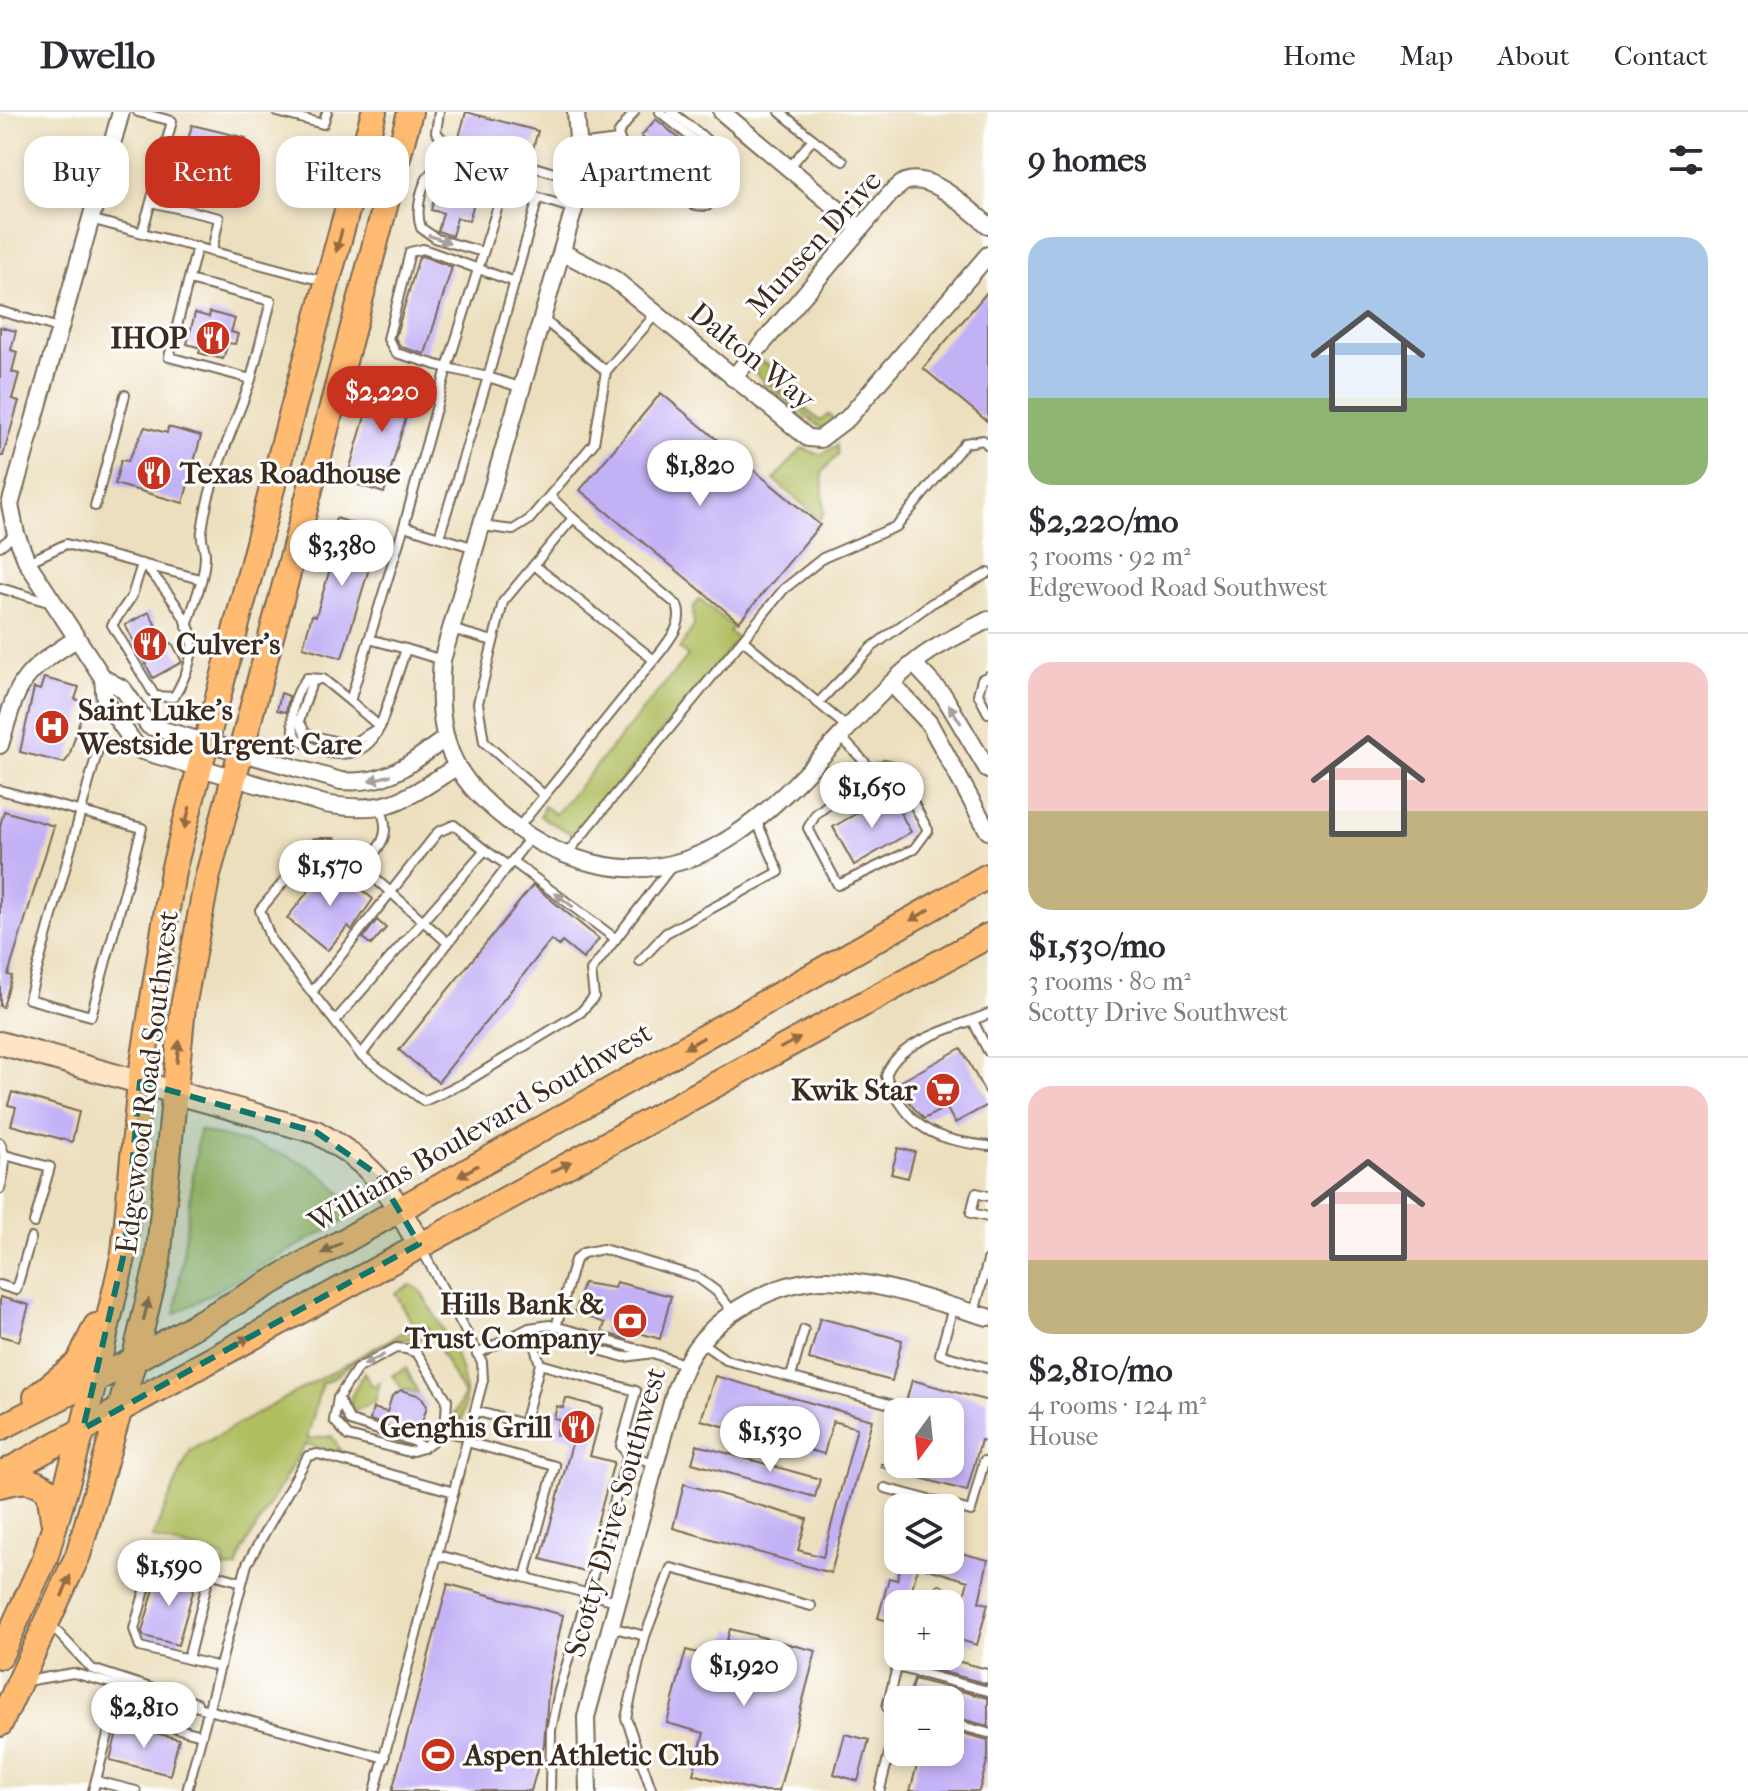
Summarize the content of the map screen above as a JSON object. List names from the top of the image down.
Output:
{
  "streets": {
    "main road": ["Edgewood Road Southwest", "Williams Boulevard Southwest"],
    "street": ["Munsen Drive", "Dalton Way", "Scotty Drive Southwest"]
  },
  "crossings": [
    ["Munsen Drive", "Dalton Way"],
    ["Edgewood Road Southwest", "Williams Boulevard Southwest"]
  ],
  "places": {
    "restaurant": [
      "IHOP",
      "Texas Roadhouse",
      "Culver's",
      "Genghis Grill"
    ],
    "hospital": ["Saint Luke's Westside Urgent Care"],
    "supermarket": ["Kwik Star"],
    "bank": ["Hills Bank & Trust Company"],
    "sports": ["Aspen Athletic Club"]
  },
  "north": "bottom",
  "page": {
    "header": "Dwello",
    "nav": [
      "Home",
      "Map",
      "About",
      "Contact"
    ],
    "heading": "9 homes",
    "chip": [
      "Buy",
      "Rent",
      "Filters",
      "New",
      "Apartment"
    ],
    "list": [
      {
        "name": "$2,220/mo",
        "note": "3 rooms · 92 m² · Edgewood Road Southwest"
      },
      {
        "name": "$1,530/mo",
        "note": "3 rooms · 80 m² · Scotty Drive Southwest"
      },
      {
        "name": "$2,810/mo",
        "note": "4 rooms · 124 m² · House"
      }
    ],
    "price": [
      "$2,220",
      "$1,820",
      "$3,380",
      "$1,650",
      "$1,570",
      "$1,530",
      "$1,590",
      "$1,920",
      "$2,810"
    ],
    "map_buttons": ["+", "−"]
  }
}
